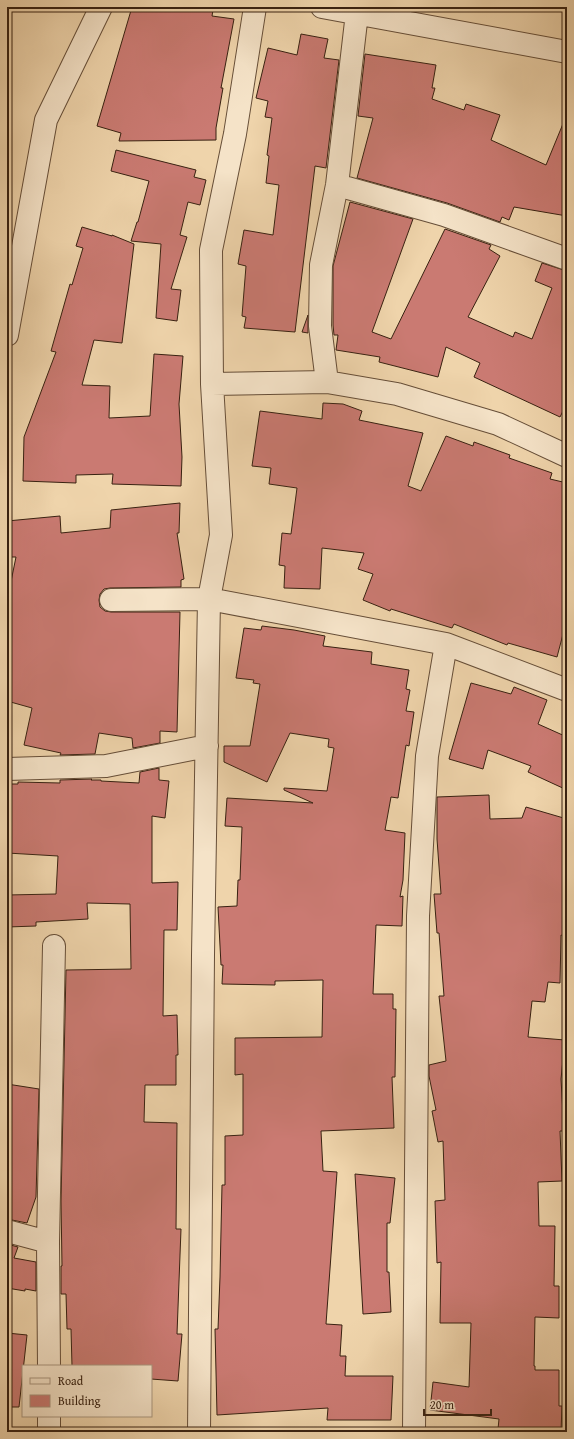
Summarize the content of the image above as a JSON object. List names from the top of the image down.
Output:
{
  "legend": ["Road", "Building"],
  "scale_bar": "20 m"
}
